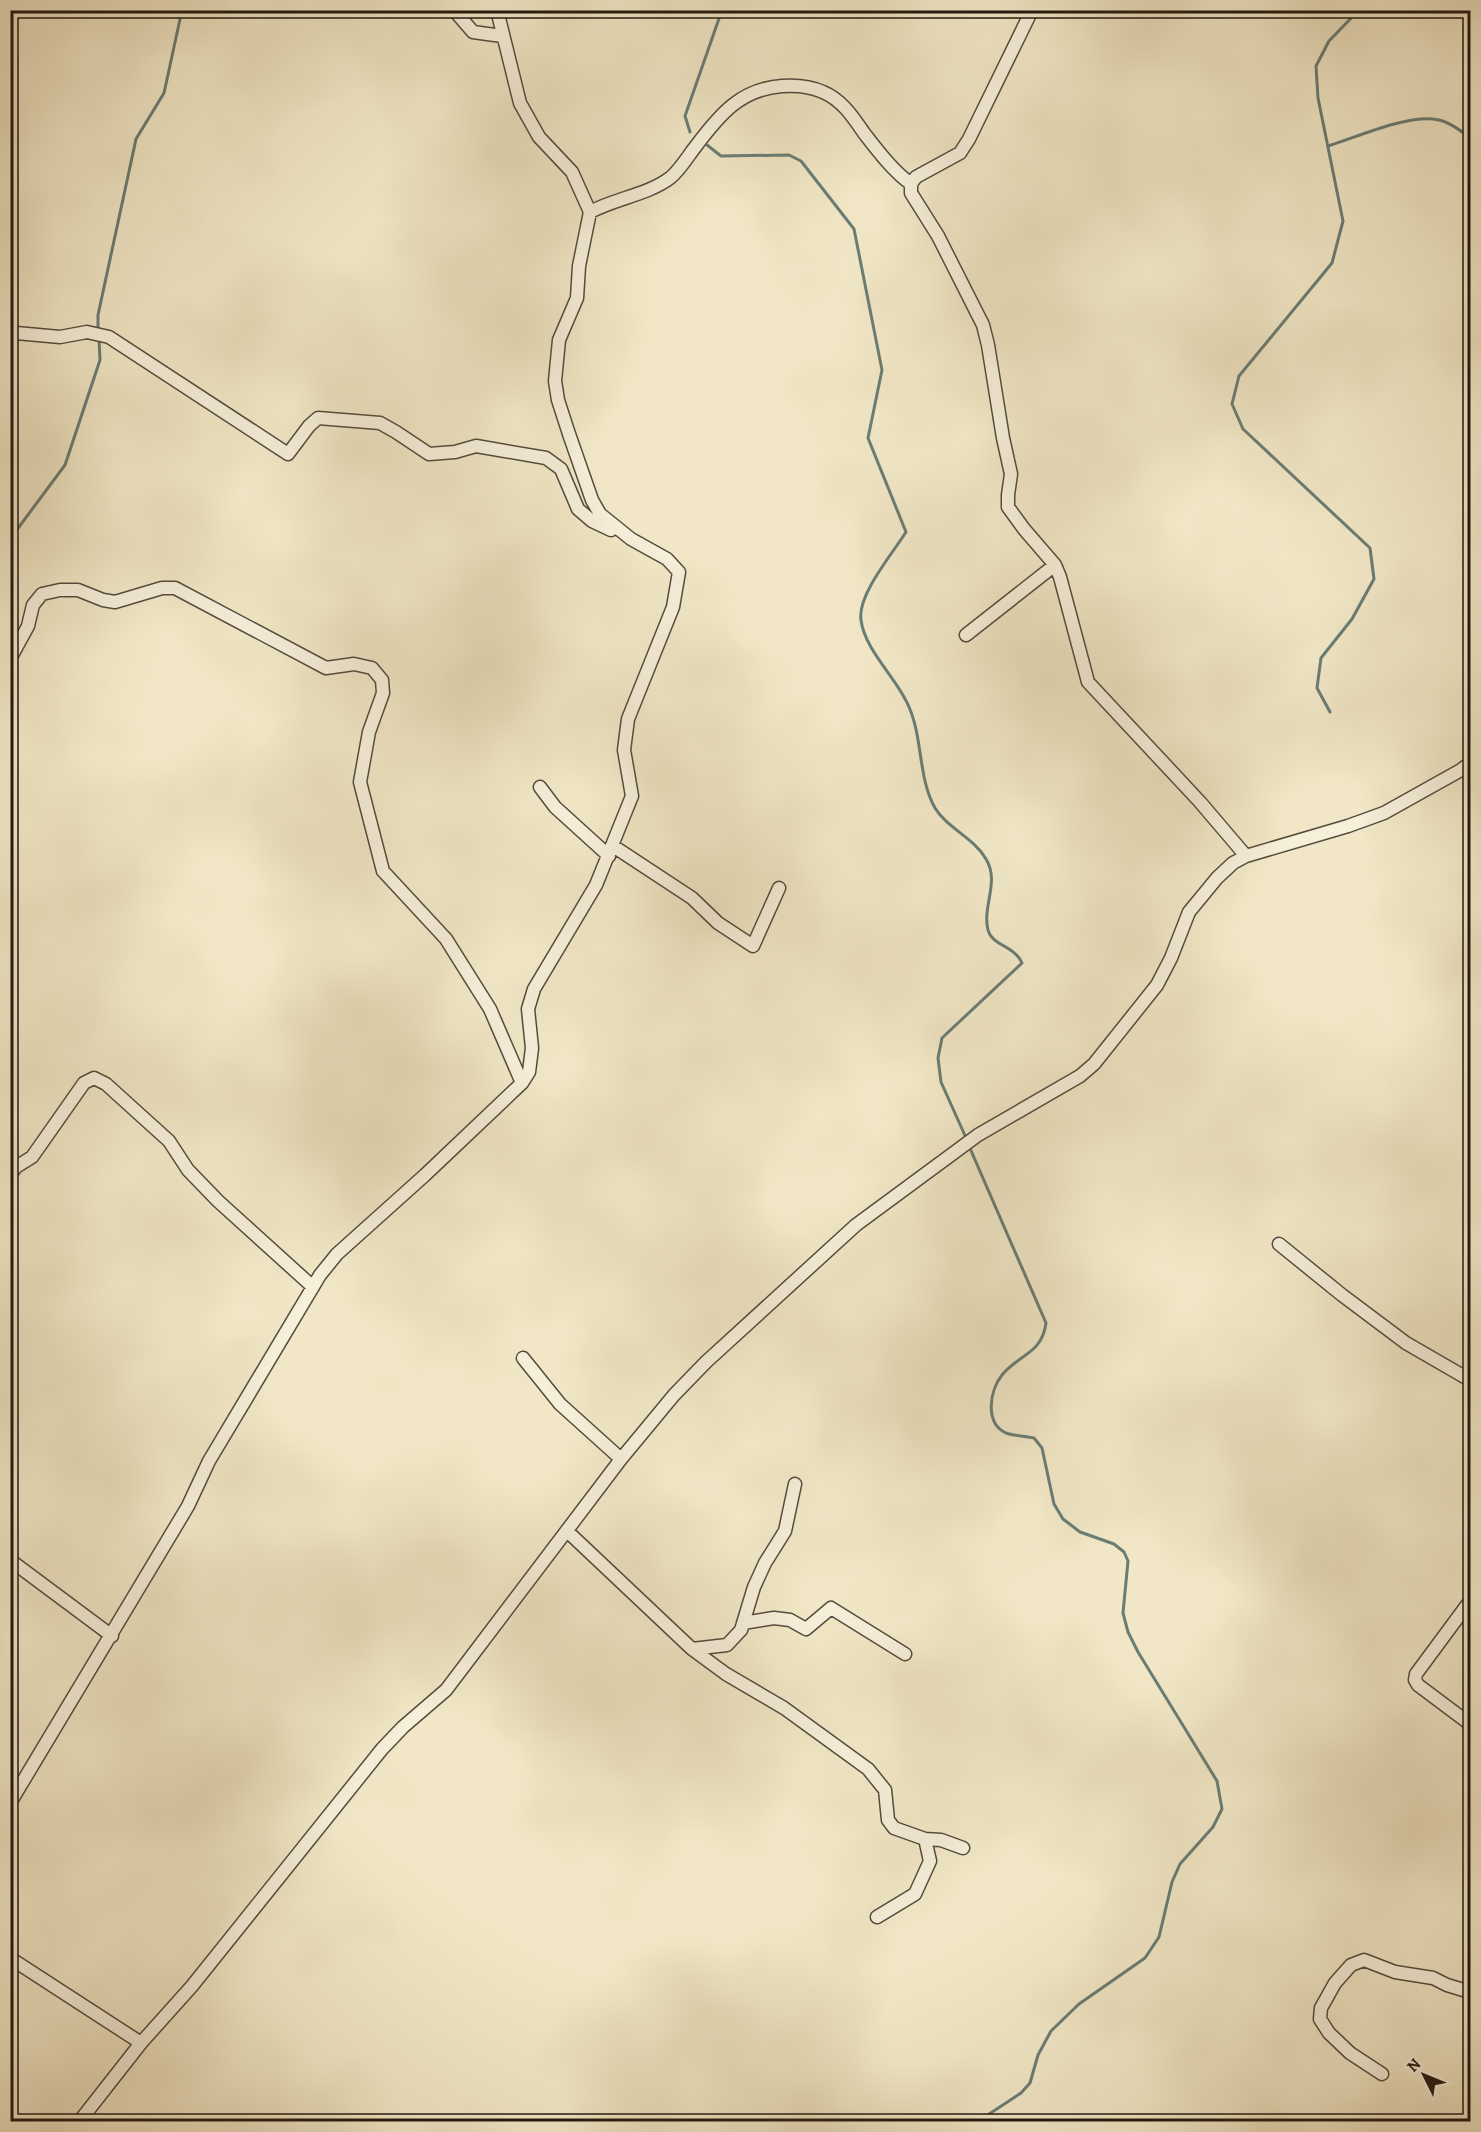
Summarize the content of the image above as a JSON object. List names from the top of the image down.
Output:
{
  "north": "top left"
}
